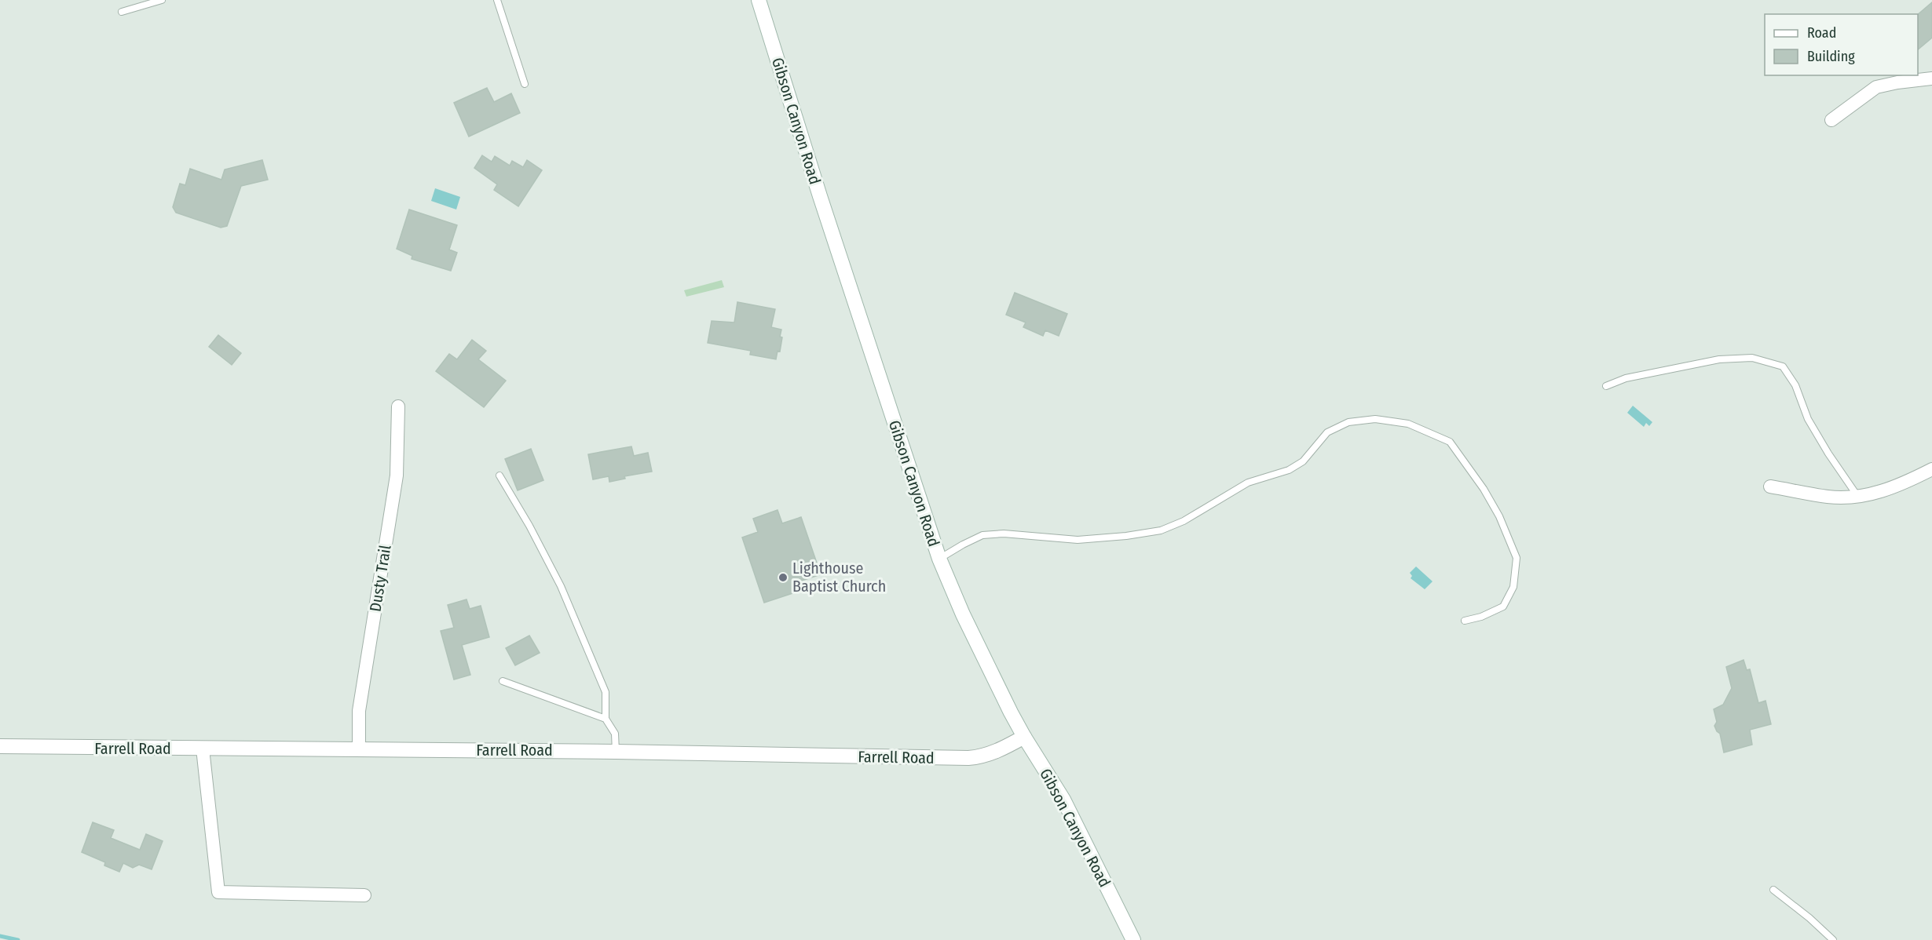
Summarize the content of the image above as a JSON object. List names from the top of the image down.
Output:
{
  "streets": {
    "street": ["Gibson Canyon Road", "Dusty Trail", "Farrell Road"]
  },
  "crossings": [
    ["Gibson Canyon Road", "Farrell Road"],
    ["Dusty Trail", "Farrell Road"]
  ],
  "places": ["Lighthouse Baptist Church"],
  "legend": ["Road", "Building"]
}
